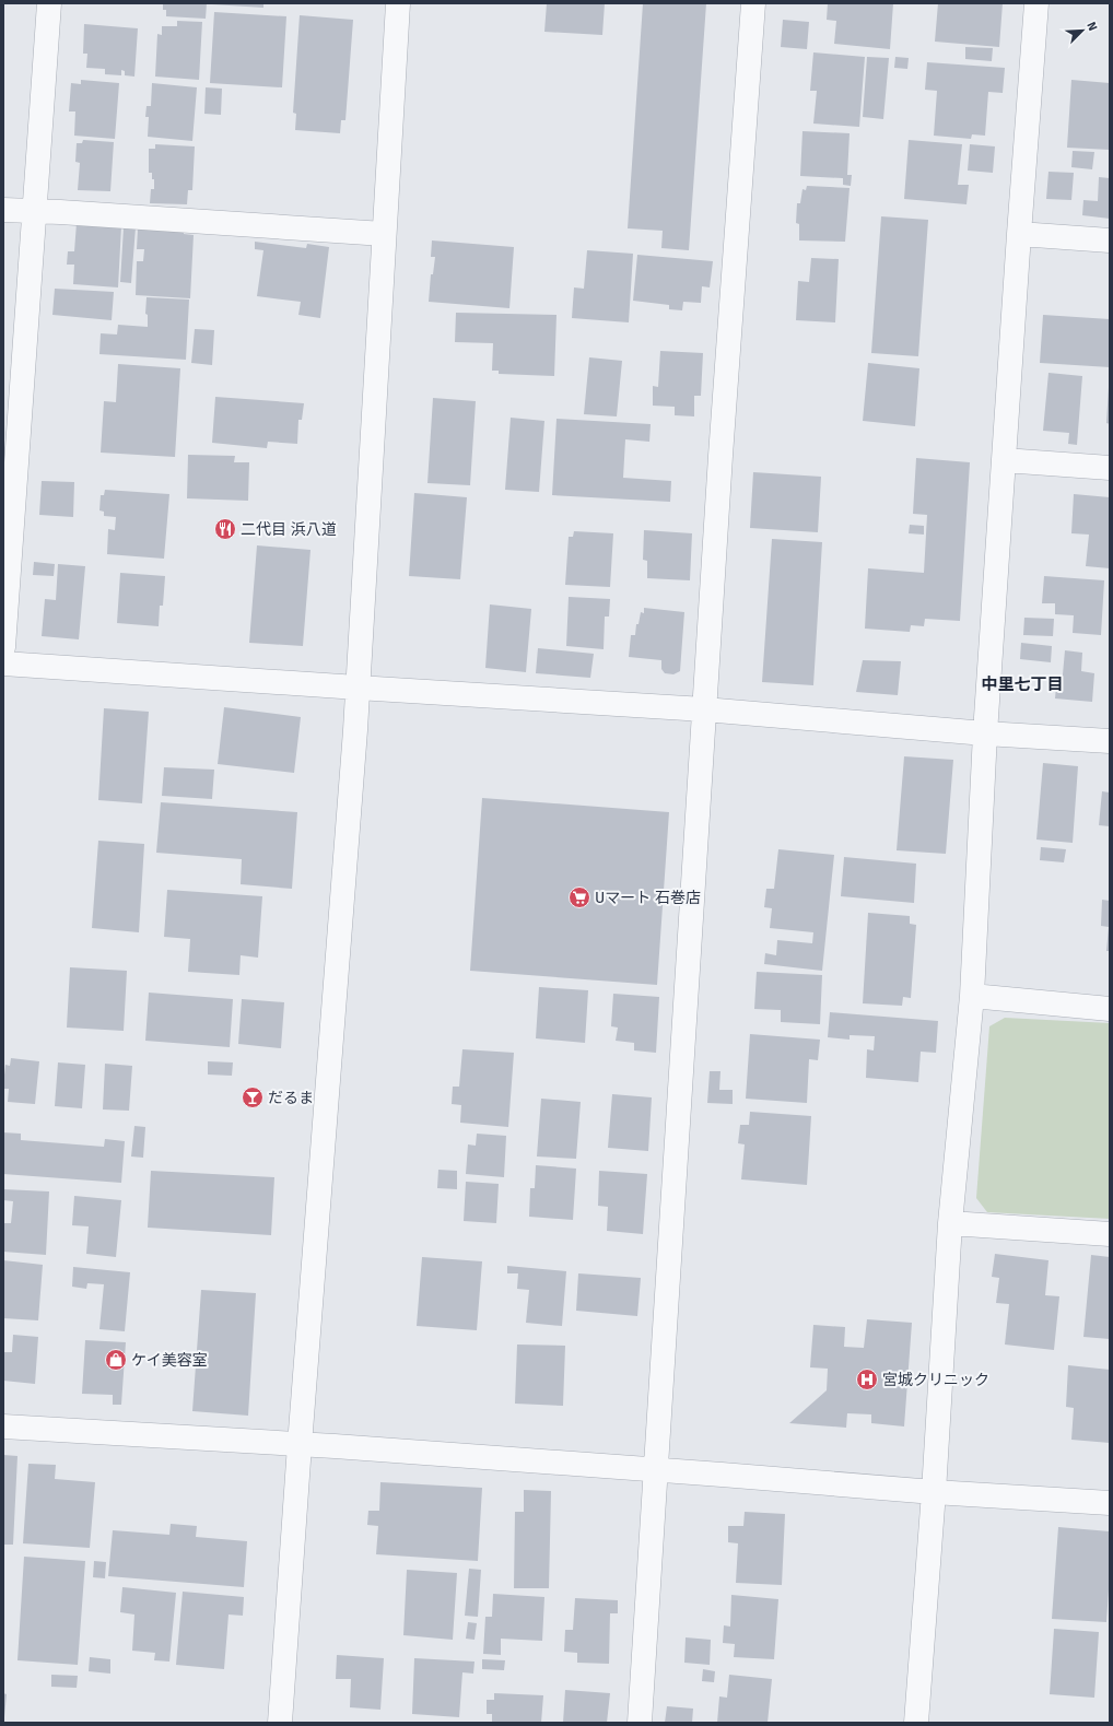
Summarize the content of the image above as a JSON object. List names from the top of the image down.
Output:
{
  "districts": ["中里七丁目"],
  "places": {
    "restaurant": ["二代目 浜八道"],
    "supermarket": ["Uマート 石巻店"],
    "bar": ["だるま"],
    "shop": ["ケイ美容室"],
    "hospital": ["宮城クリニック"]
  },
  "north": "top right"
}
